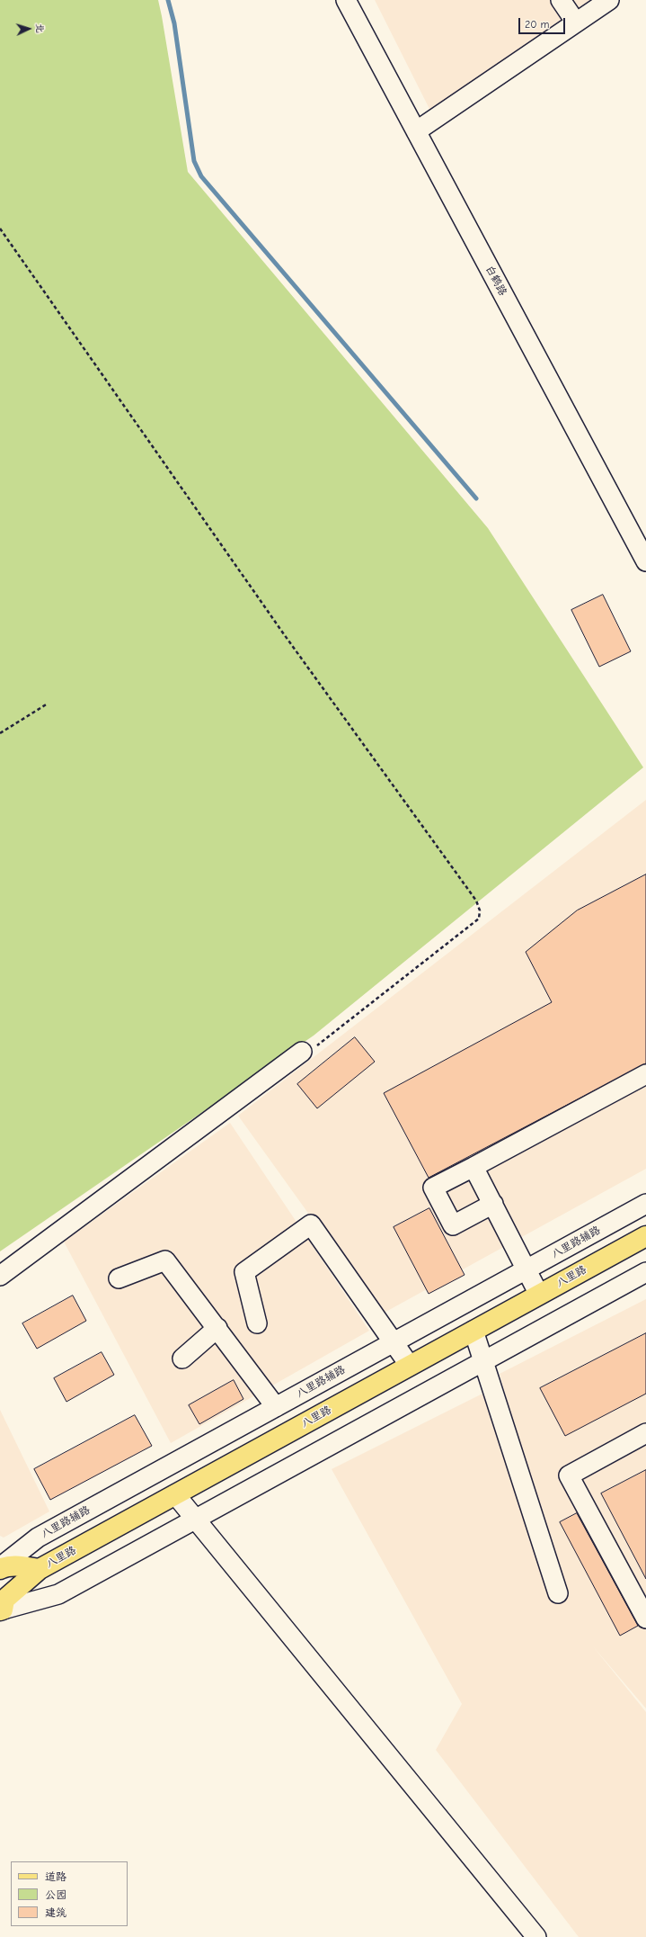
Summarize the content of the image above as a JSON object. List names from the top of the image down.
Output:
{
  "streets": {
    "main road": ["八里路"],
    "street": ["白鹤路", "八里路辅路"]
  },
  "legend": ["道路", "公园", "建筑"],
  "scale_bar": "20 m",
  "north": "right"
}
